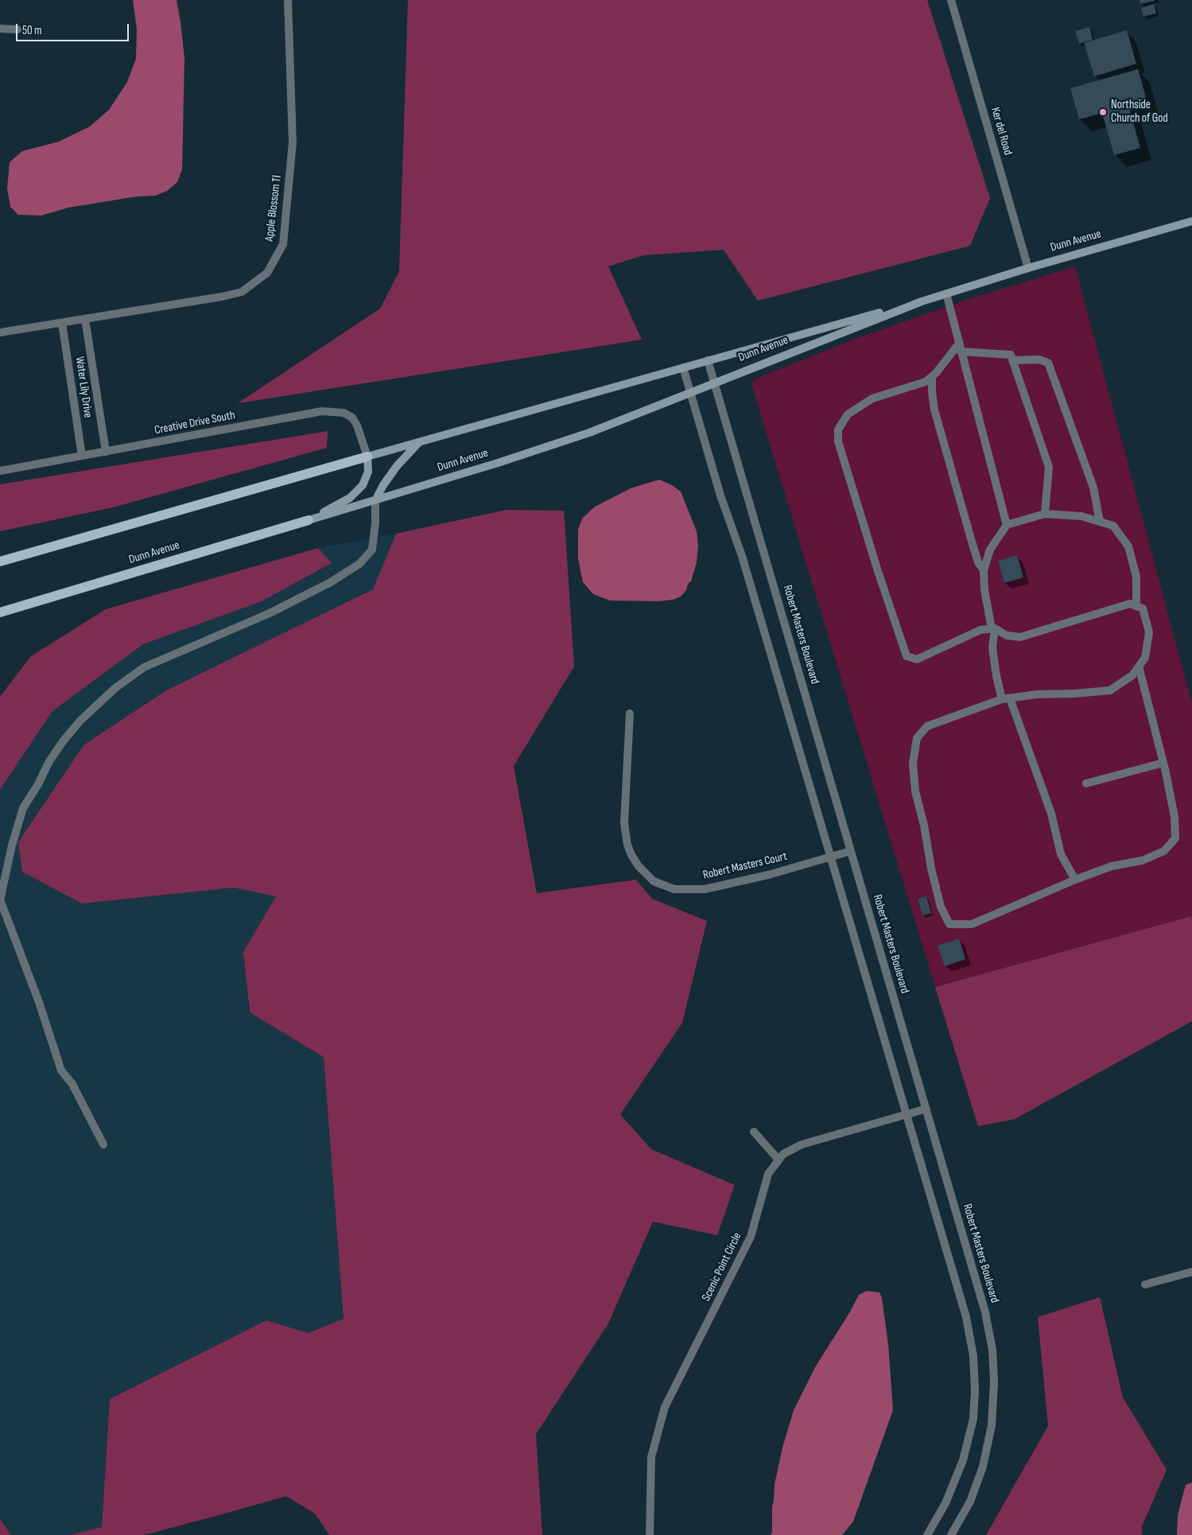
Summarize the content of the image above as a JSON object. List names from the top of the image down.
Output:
{
  "streets": {
    "main road": ["Dunn Avenue"],
    "street": [
      "Ker del Road",
      "Apple Blossom Tl",
      "Water Lily Drive",
      "Creative Drive South",
      "Robert Masters Boulevard",
      "Robert Masters Court",
      "Scenic Point Circle"
    ]
  },
  "crossings": [
    ["Ker del Road", "Dunn Avenue"],
    ["Apple Blossom Tl", "Water Lily Drive"],
    ["Dunn Avenue", "Creative Drive South"],
    ["Dunn Avenue", "Robert Masters Boulevard"],
    ["Water Lily Drive", "Creative Drive South"],
    ["Robert Masters Boulevard", "Robert Masters Court"],
    ["Robert Masters Boulevard", "Scenic Point Circle"]
  ],
  "places": ["Northside Church of God"],
  "scale_bar": "50 m"
}
